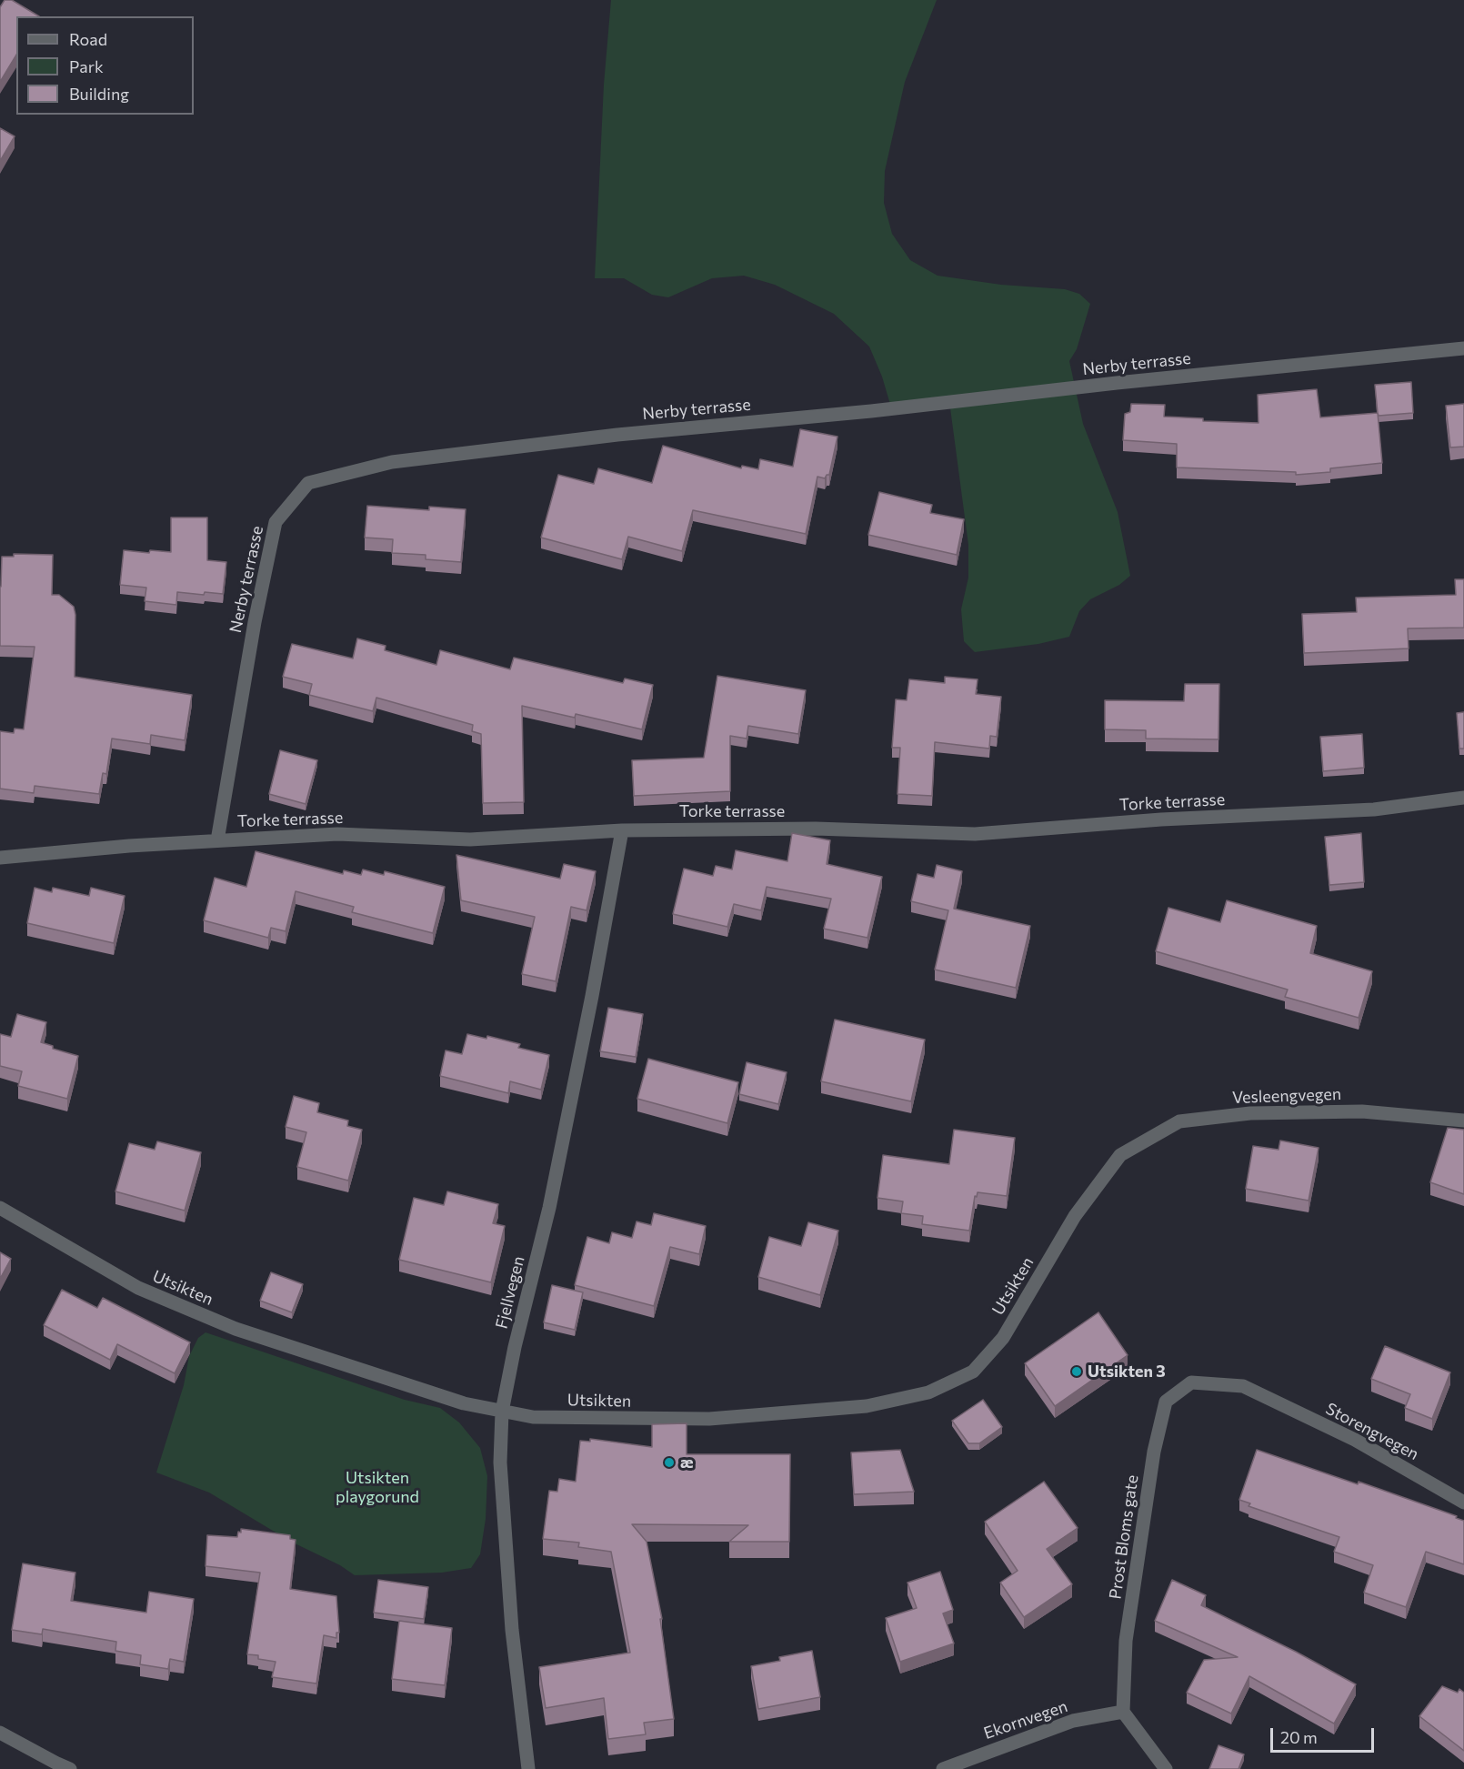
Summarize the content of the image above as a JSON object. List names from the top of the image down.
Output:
{
  "streets": {
    "street": [
      "Nerby terrasse",
      "Torke terrasse",
      "Vesleengvegen",
      "Utsikten",
      "Fjellvegen",
      "Storengvegen",
      "Prost Bloms gate",
      "Ekornvegen"
    ]
  },
  "crossings": [
    ["Nerby terrasse", "Torke terrasse"],
    ["Torke terrasse", "Fjellvegen"],
    ["Vesleengvegen", "Utsikten"],
    ["Utsikten", "Fjellvegen"],
    ["Storengvegen", "Prost Bloms gate"],
    ["Prost Bloms gate", "Ekornvegen"]
  ],
  "parks": ["Utsikten playgorund"],
  "places": ["Utsikten 3", "æ"],
  "legend": ["Road", "Park", "Building"],
  "scale_bar": "20 m"
}
